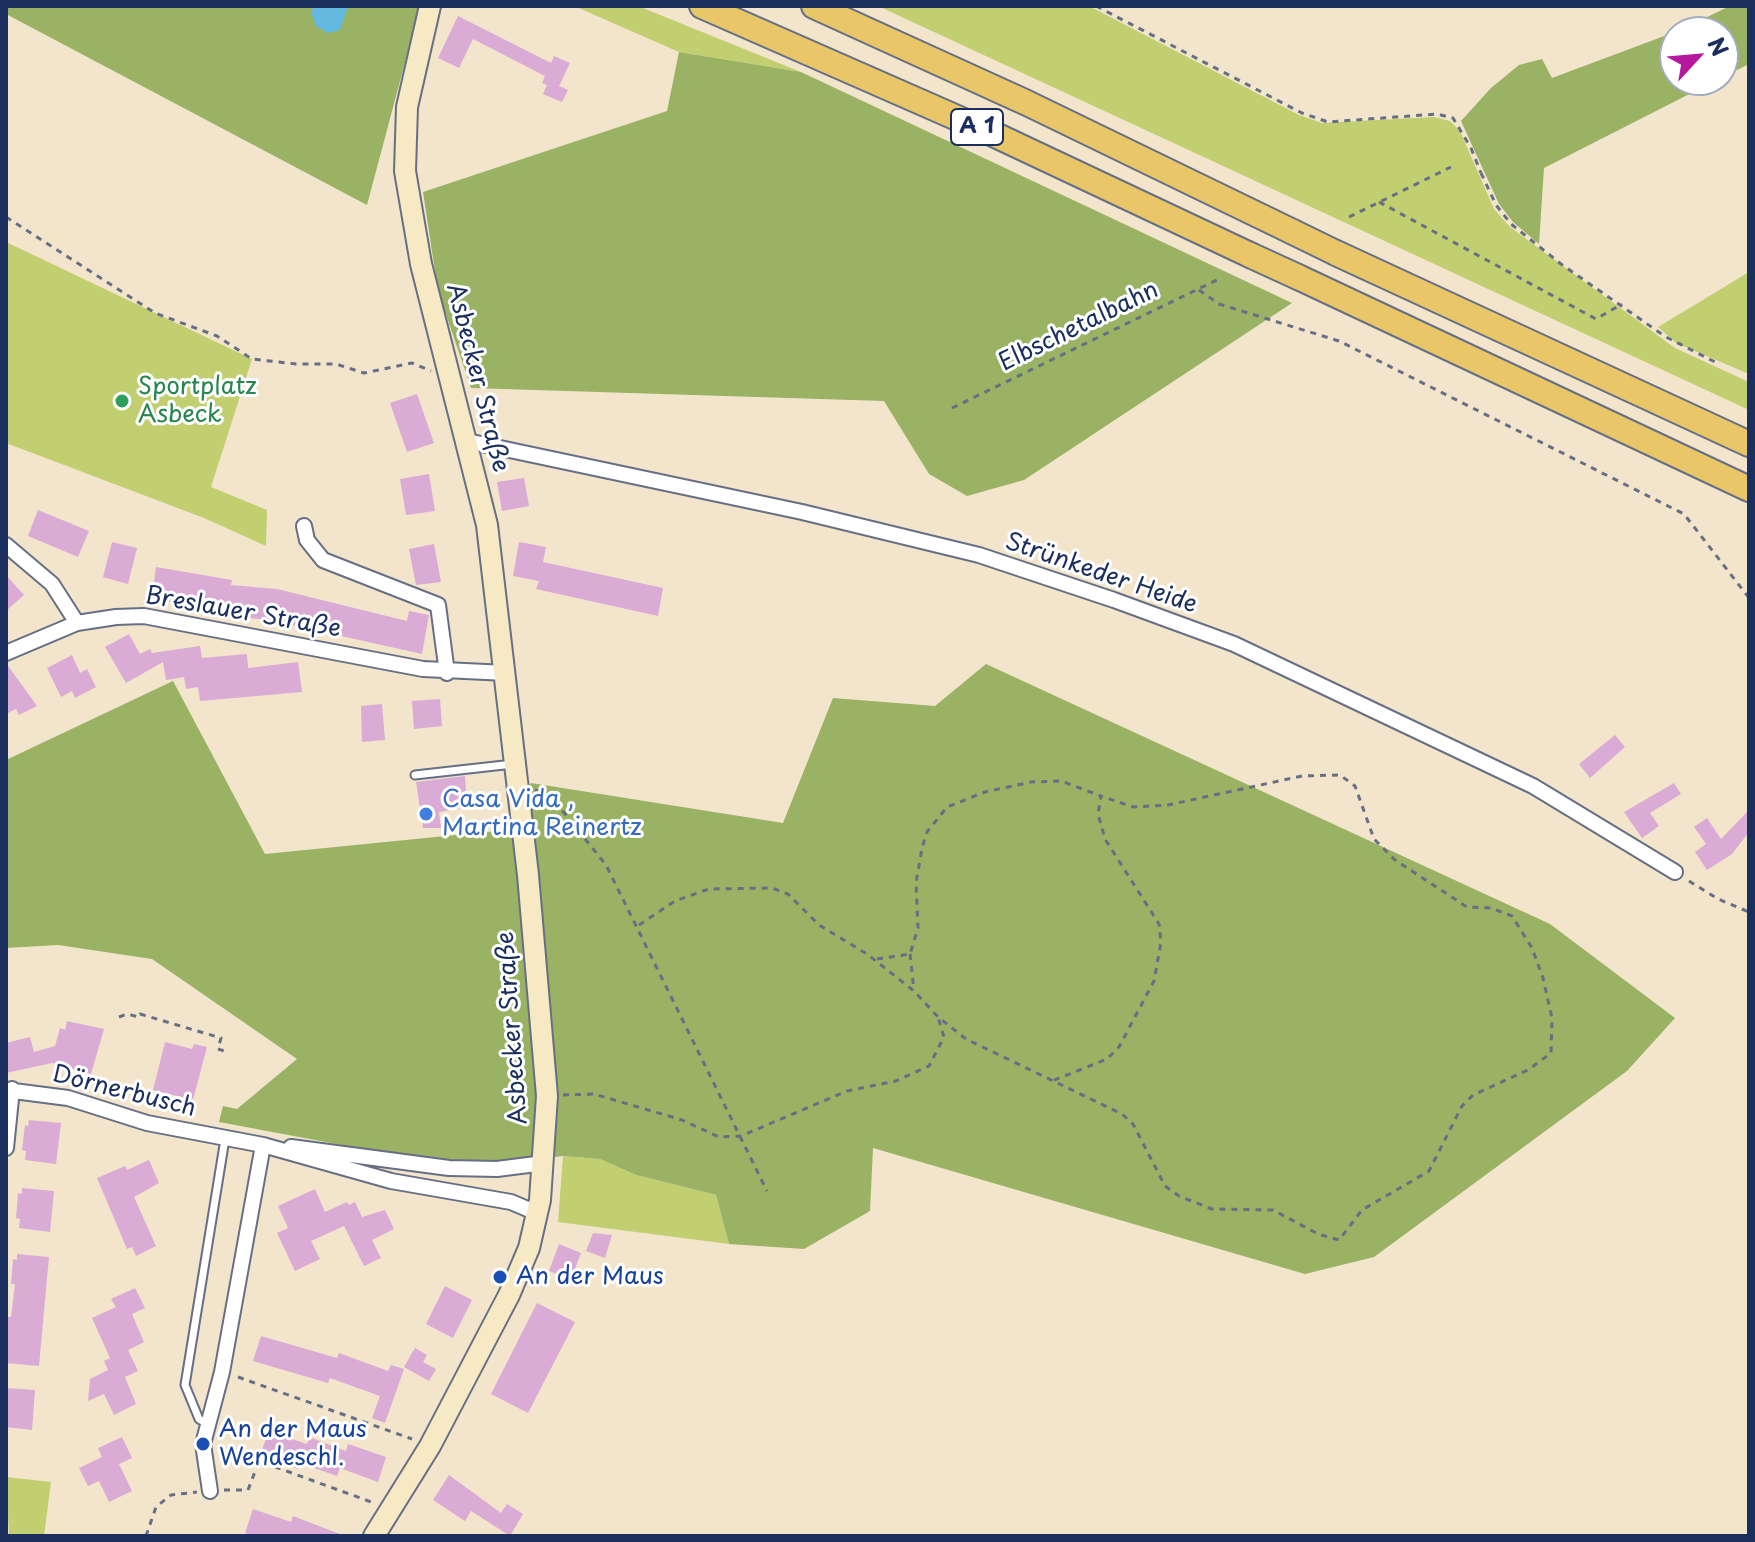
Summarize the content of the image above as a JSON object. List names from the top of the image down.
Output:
{
  "streets": {
    "highway": ["A 1"],
    "main road": ["Asbecker Straße"],
    "street": ["Strünkeder Heide", "Breslauer Straße", "Dörnerbusch"],
    "path": ["Elbschetalbahn"]
  },
  "crossings": [
    ["Asbecker Straße", "Strünkeder Heide"],
    ["Asbecker Straße", "Breslauer Straße"]
  ],
  "places": [
    "Sportplatz Asbeck",
    "Casa Vida , Martina Reinertz",
    "An der Maus",
    "An der Maus Wendeschl."
  ],
  "north": "top right"
}
